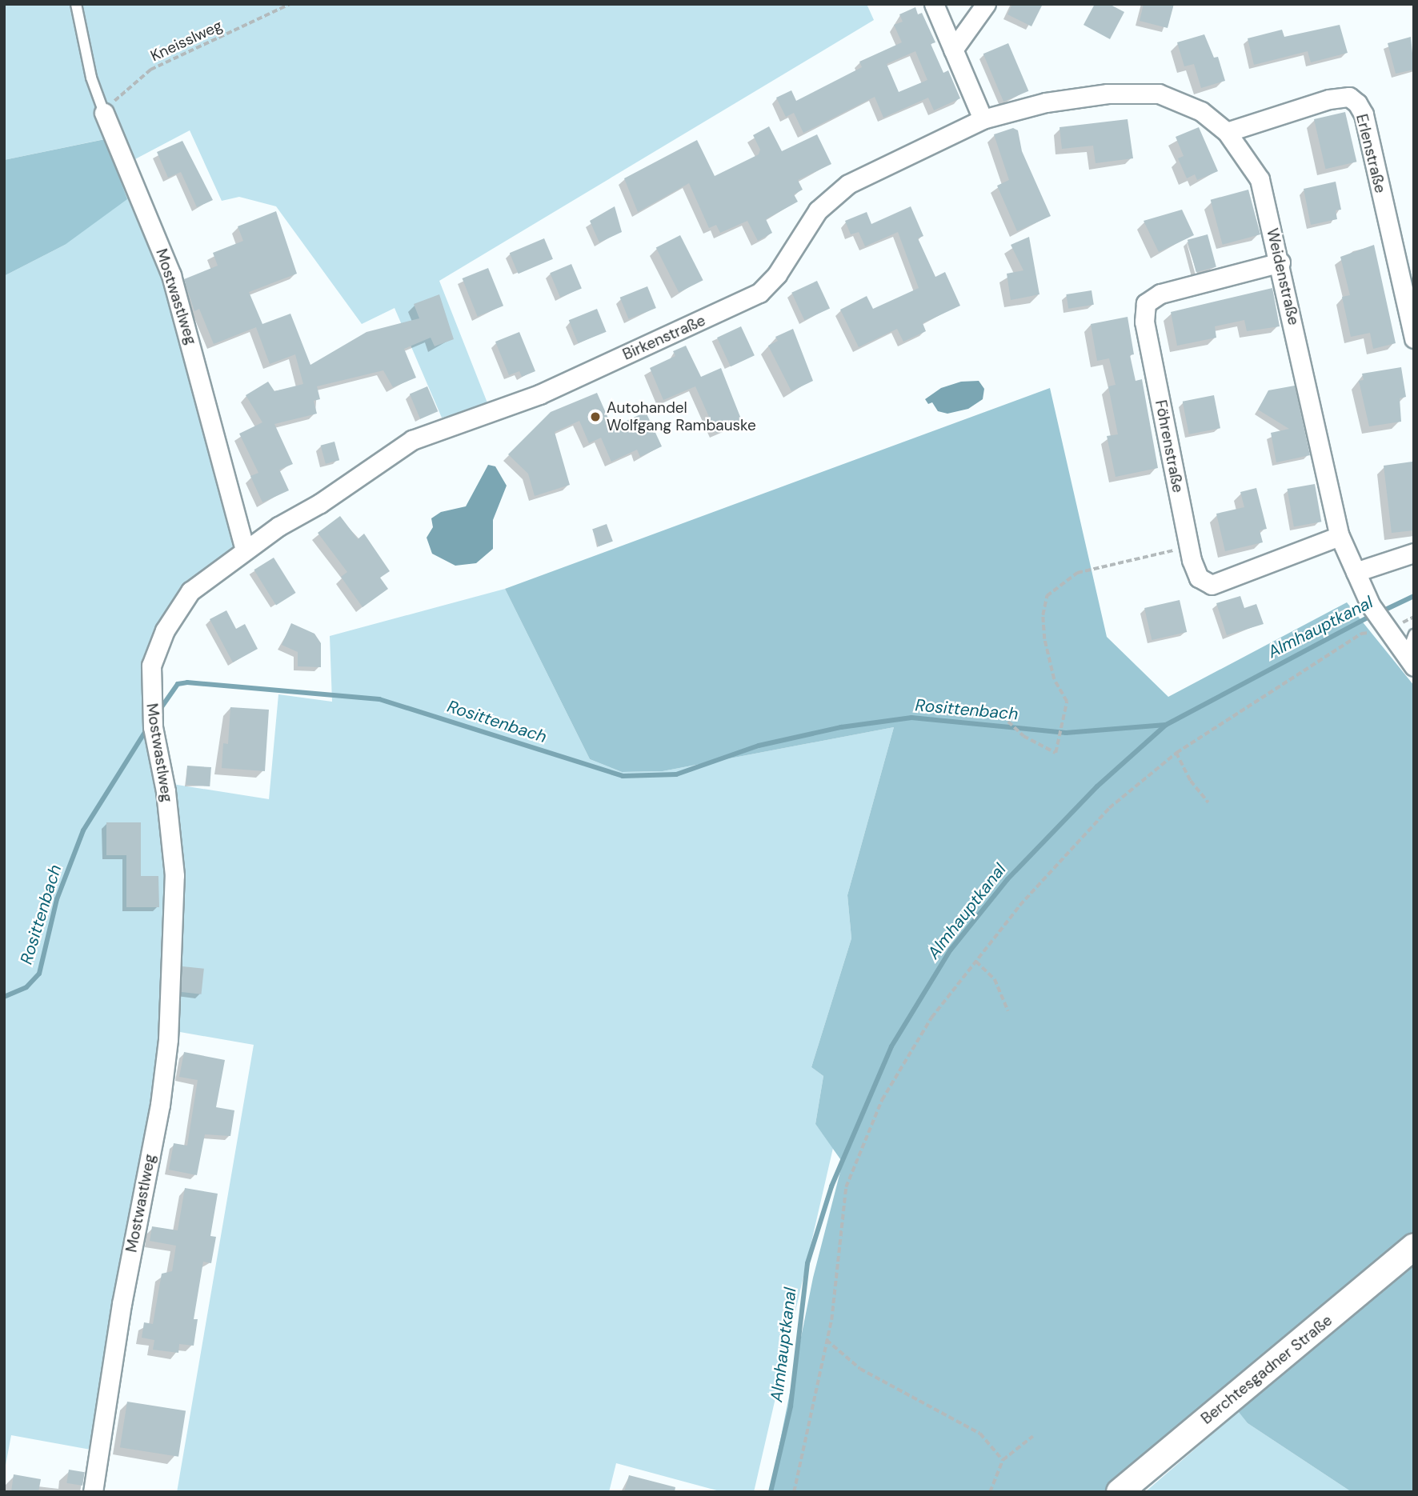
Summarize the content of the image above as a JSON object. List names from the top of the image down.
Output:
{
  "streets": {
    "main road": ["Berchtesgadner Straße"],
    "street": [
      "Erlenstraße",
      "Weidenstraße",
      "Mostwastlweg",
      "Birkenstraße",
      "Föhrenstraße"
    ],
    "path": ["Kneisslweg"]
  },
  "crossings": [
    ["Kneisslweg", "Mostwastlweg"],
    ["Erlenstraße", "Weidenstraße"],
    ["Weidenstraße", "Birkenstraße"],
    ["Weidenstraße", "Föhrenstraße"],
    ["Mostwastlweg", "Birkenstraße"]
  ],
  "water": ["Almhauptkanal", "Rosittenbach"],
  "places": ["Autohandel Wolfgang Rambauske"]
}
